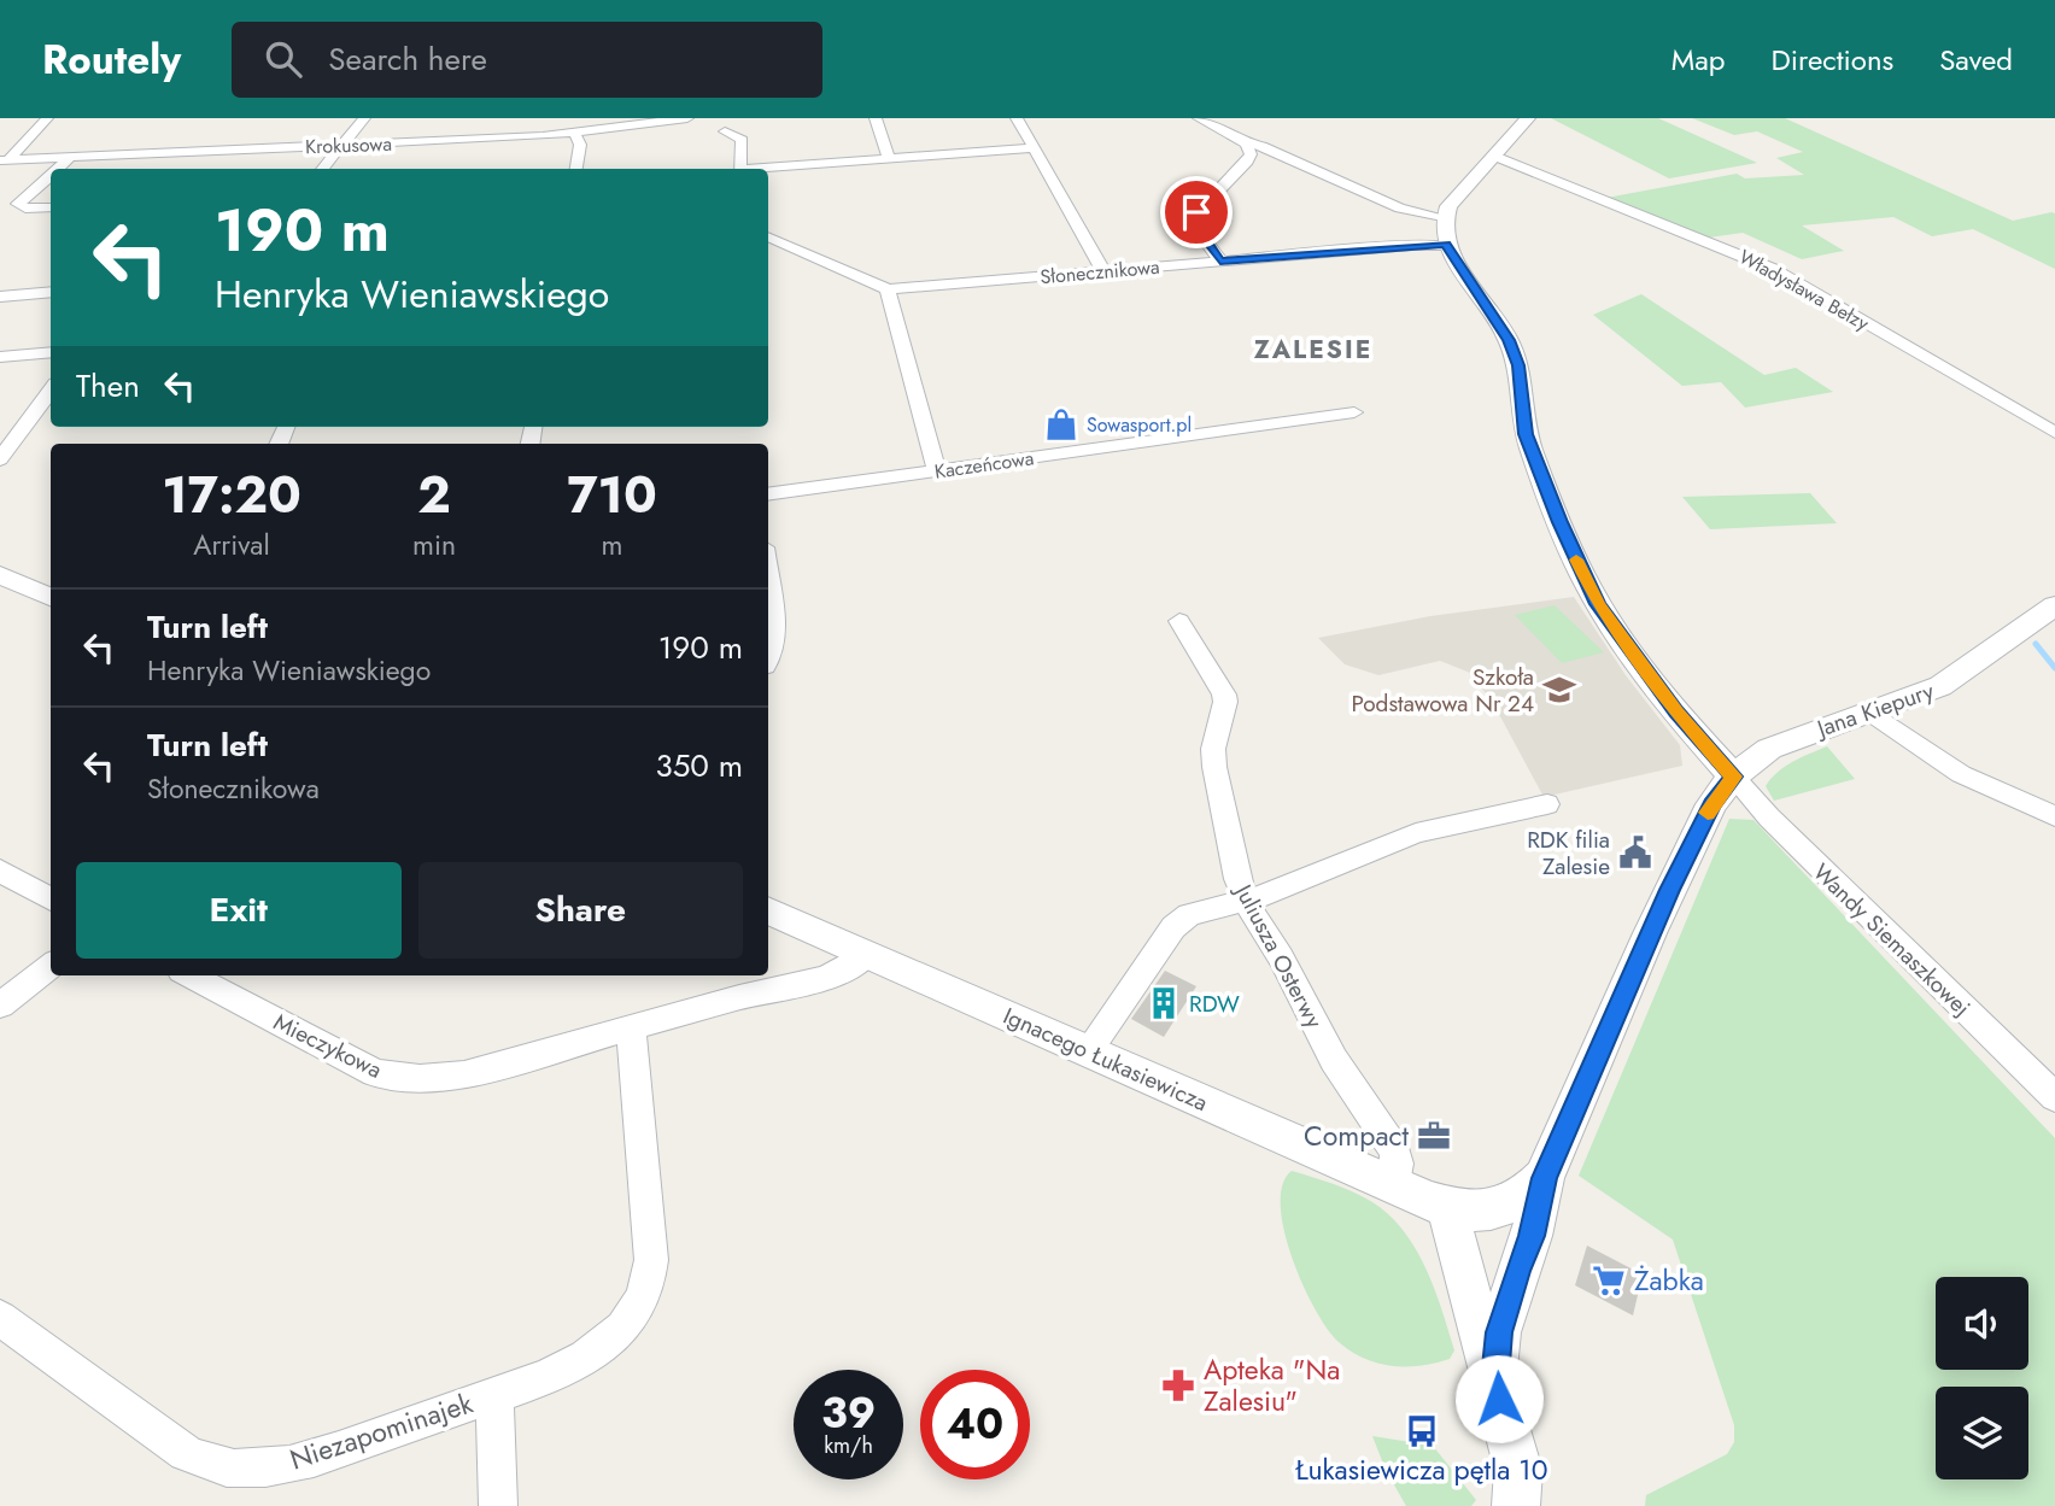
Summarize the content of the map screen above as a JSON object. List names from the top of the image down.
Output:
{
  "streets": {
    "street": [
      "Krokusowa",
      "Słonecznikowa",
      "Władysława Bełzy",
      "Kaczeńcowa",
      "Jana Kiepury",
      "Wandy Siemaszkowej",
      "Juliusza Osterwy",
      "Mieczykowa",
      "Ignacego Łukasiewicza",
      "Niezapominajek"
    ]
  },
  "crossings": [
    ["Jana Kiepury", "Wandy Siemaszkowej"],
    ["Jana Kiepury", "Ignacego Łukasiewicza"],
    ["Juliusza Osterwy", "Ignacego Łukasiewicza"],
    ["Mieczykowa", "Ignacego Łukasiewicza"]
  ],
  "districts": ["ZALESIE"],
  "places": {
    "shop": ["Sowasport.pl"],
    "school or university": ["Szkoła Podstawowa Nr 24"],
    "public building": ["RDK filia Zalesie"],
    "building": ["RDW"],
    "office": ["Compact"],
    "supermarket": ["Żabka"],
    "pharmacy": ["Apteka \"Na Zalesiu\""],
    "bus stop": ["Łukasiewicza pętla 10"]
  },
  "page": {
    "header": "Routely",
    "search": "Search here",
    "nav": ["Map", "Directions", "Saved"],
    "turn": ["190 m", "Henryka Wieniawskiego"],
    "then": "Then",
    "eta": [
      "17:20",
      "Arrival",
      "2",
      "min",
      "710",
      "m"
    ],
    "list": [
      {
        "name": "Turn left",
        "note": "Henryka Wieniawskiego",
        "value": "190 m"
      },
      {
        "name": "Turn left",
        "note": "Słonecznikowa",
        "value": "350 m"
      }
    ],
    "buttons": ["Exit", "Share"],
    "speed": "39 km/h",
    "limit": "40"
  }
}
